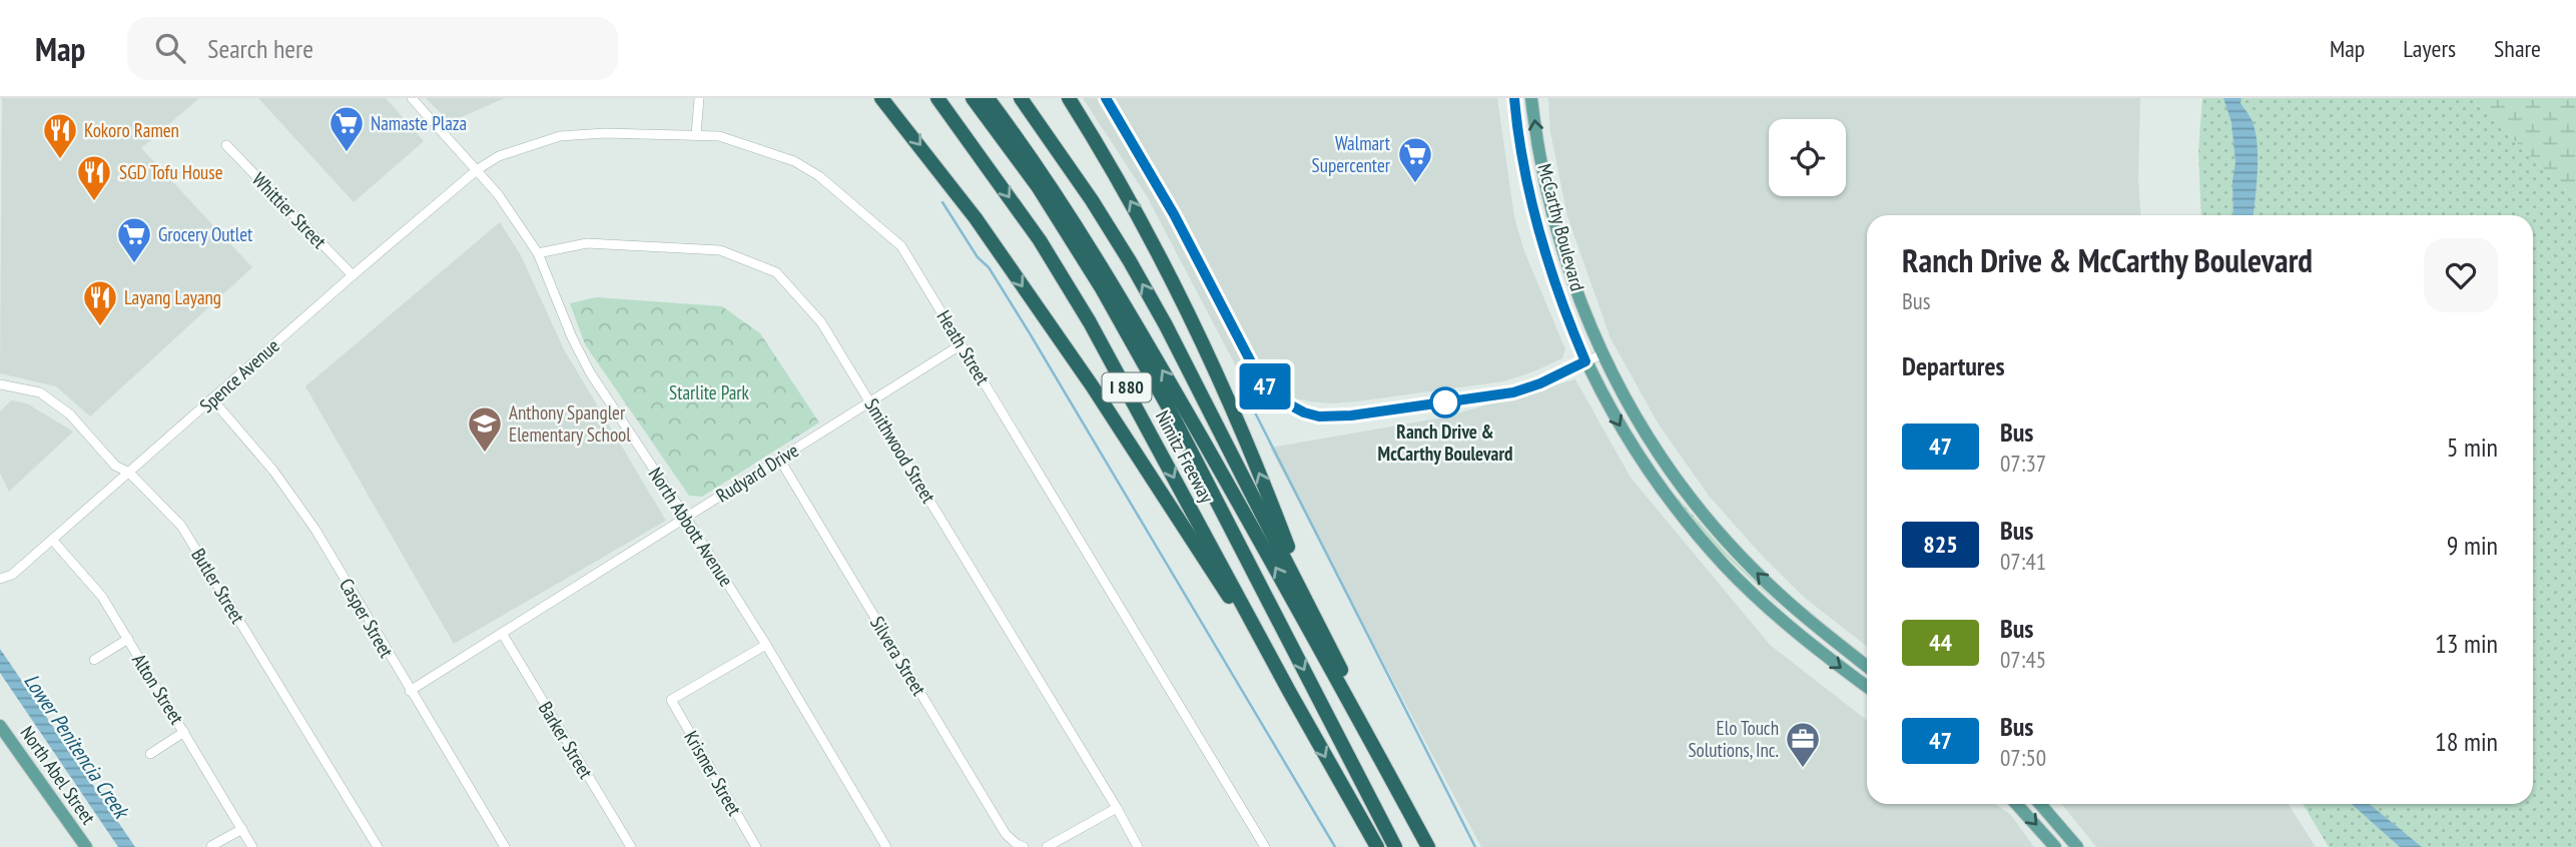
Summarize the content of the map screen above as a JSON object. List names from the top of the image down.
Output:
{
  "streets": {
    "highway": ["I 880", "Nimitz Freeway"],
    "main road": ["McCarthy Boulevard", "North Abel Street"],
    "street": [
      "Whittier Street",
      "Heath Street",
      "Spence Avenue",
      "Smithwood Street",
      "Rudyard Drive",
      "North Abbott Avenue",
      "Butler Street",
      "Casper Street",
      "Silvera Street",
      "Alton Street",
      "Barker Street",
      "Krismer Street"
    ]
  },
  "crossings": [
    ["Whittier Street", "Spence Avenue"],
    ["Heath Street", "Spence Avenue"],
    ["Heath Street", "Rudyard Drive"],
    ["Heath Street", "North Abbott Avenue"],
    ["Spence Avenue", "North Abbott Avenue"],
    ["Spence Avenue", "Butler Street"],
    ["Spence Avenue", "Casper Street"],
    ["Spence Avenue", "Alton Street"],
    ["Smithwood Street", "Rudyard Drive"],
    ["Smithwood Street", "North Abbott Avenue"],
    ["Rudyard Drive", "North Abbott Avenue"],
    ["Rudyard Drive", "Casper Street"],
    ["Rudyard Drive", "Silvera Street"],
    ["Rudyard Drive", "Barker Street"],
    ["North Abbott Avenue", "Krismer Street"]
  ],
  "water": ["Lower Penitencia Creek"],
  "parks": ["Starlite Park"],
  "places": {
    "supermarket": ["Namaste Plaza", "Walmart Supercenter", "Grocery Outlet"],
    "restaurant": ["Kokoro Ramen", "SGD Tofu House", "Layang Layang"],
    "other": ["Ranch Drive & McCarthy Boulevard"],
    "school or university": ["Anthony Spangler Elementary School"],
    "office": ["Elo Touch Solutions, Inc."]
  },
  "lines": ["bus line 47"],
  "page": {
    "header": "Map",
    "search": "Search here",
    "nav": ["Map", "Layers", "Share"],
    "on_map": "47",
    "heading": [
      ["Ranch Drive & McCarthy Boulevard", "Bus"],
      "Departures"
    ],
    "list": [
      {
        "mark": "47",
        "name": "Bus",
        "note": "07:37",
        "value": "5 min"
      },
      {
        "mark": "825",
        "name": "Bus",
        "note": "07:41",
        "value": "9 min"
      },
      {
        "mark": "44",
        "name": "Bus",
        "note": "07:45",
        "value": "13 min"
      },
      {
        "mark": "47",
        "name": "Bus",
        "note": "07:50",
        "value": "18 min"
      }
    ]
  }
}
